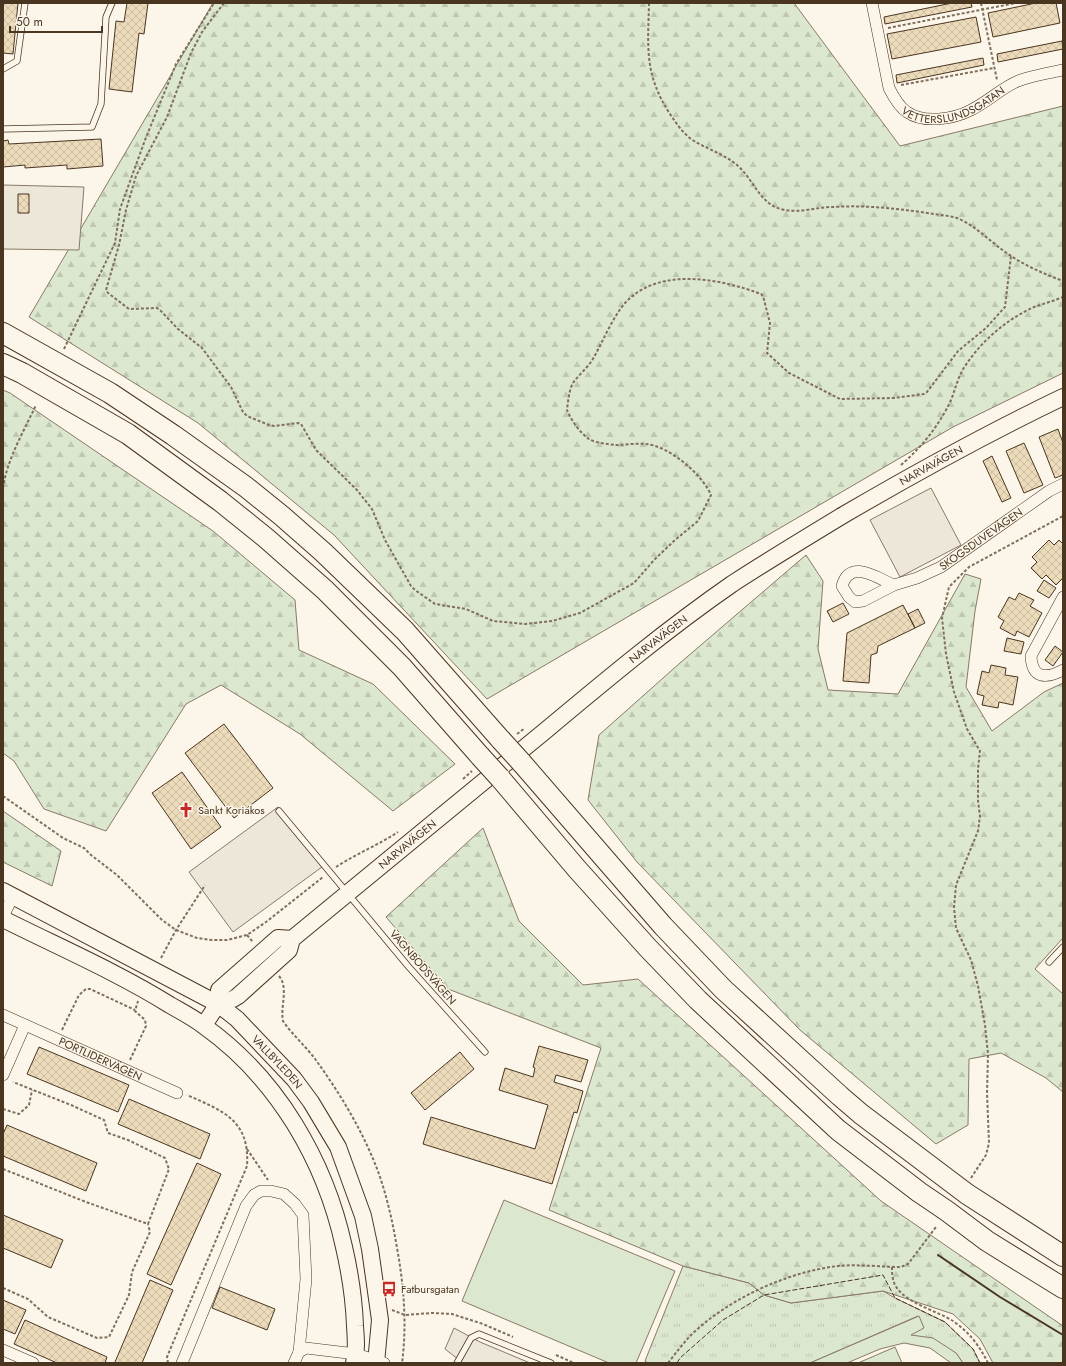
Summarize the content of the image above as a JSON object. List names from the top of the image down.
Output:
{
  "streets": {
    "main road": ["NARVAVÄGEN", "VALLBYLEDEN"],
    "street": ["VETTERSLUNDSGATAN", "SKOGSDUVEVÄGEN", "PORTLIDERVÄGEN"],
    "lane": ["VAGNBODSVÄGEN"]
  },
  "crossings": [
    ["NARVAVÄGEN", "VAGNBODSVÄGEN"],
    ["NARVAVÄGEN", "VALLBYLEDEN"]
  ],
  "places": {
    "church": ["Sankt Koriakos"],
    "bus stop": ["Fatbursgatan"]
  },
  "scale_bar": "50 m"
}
